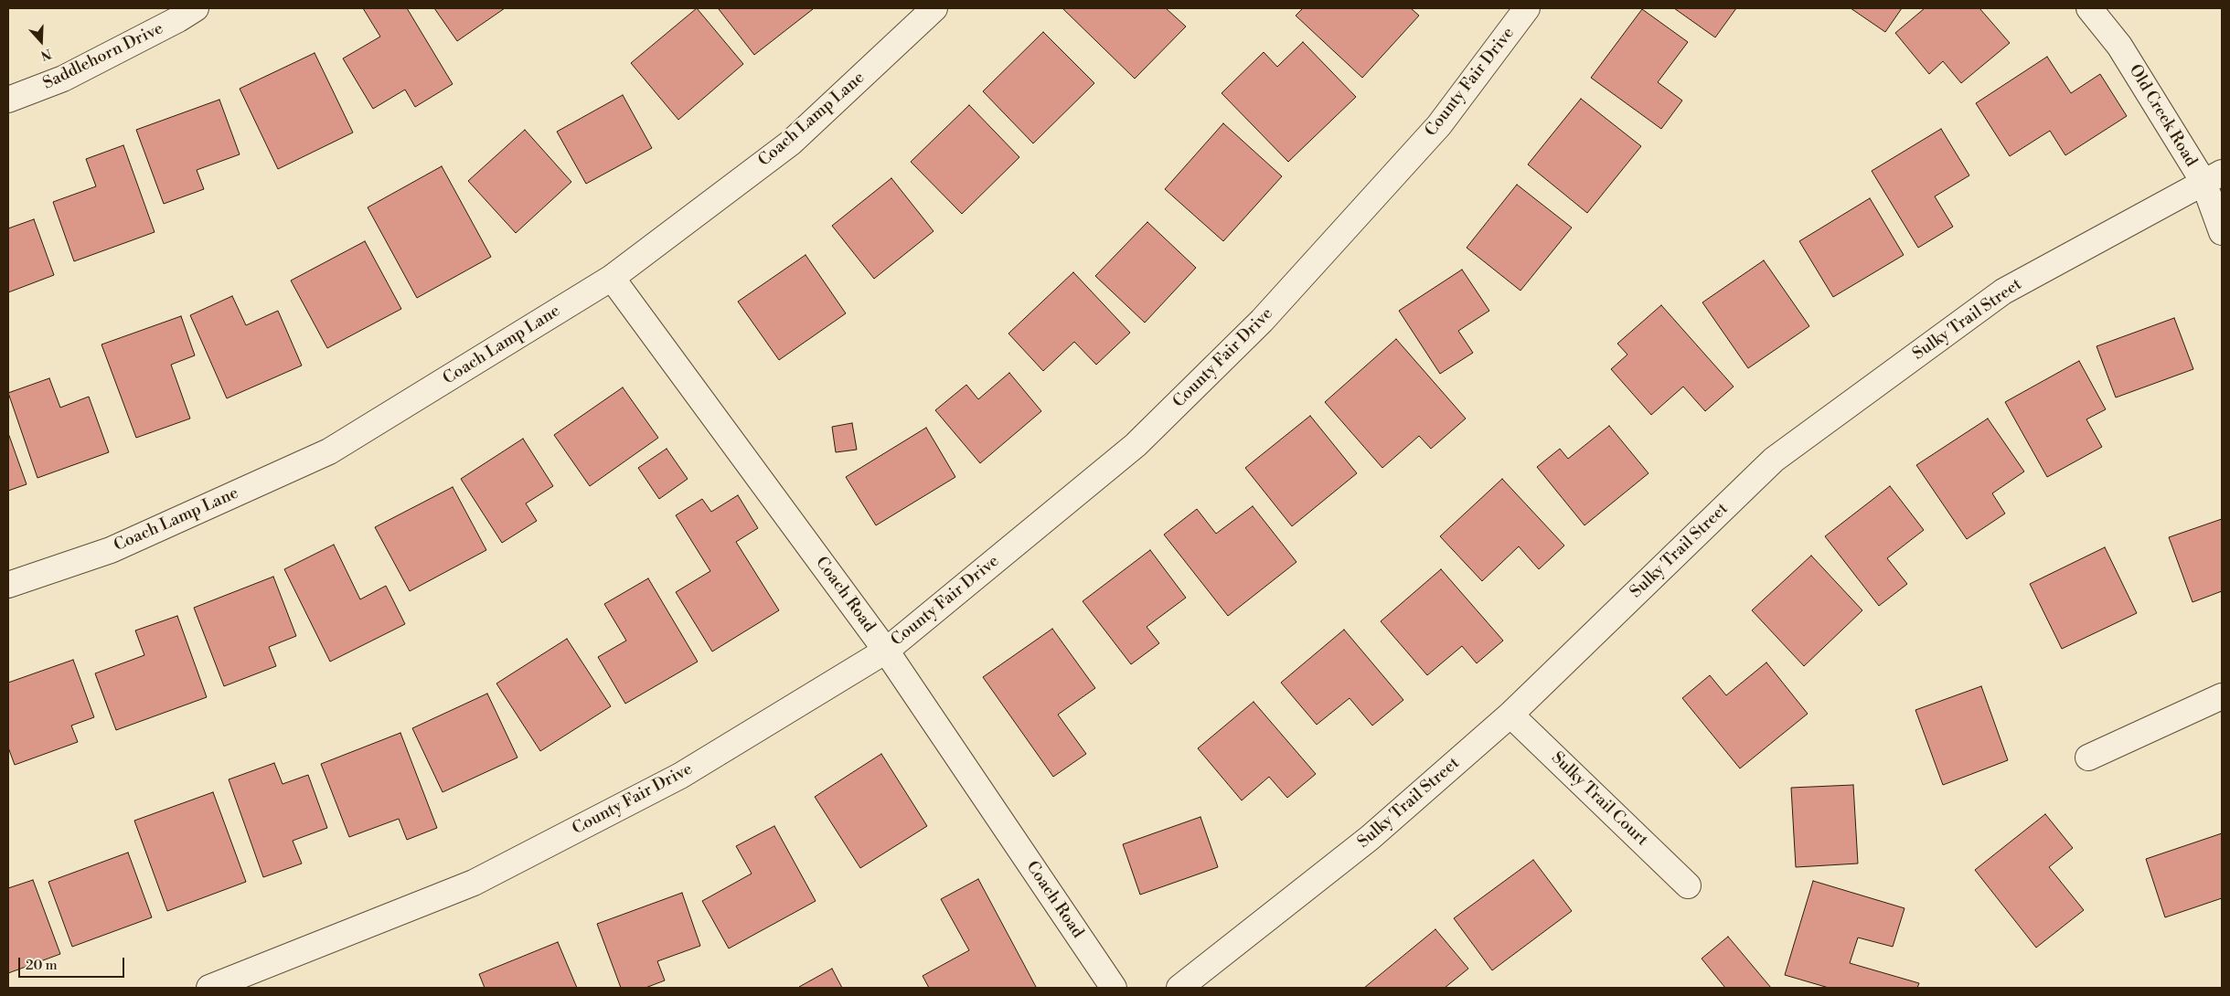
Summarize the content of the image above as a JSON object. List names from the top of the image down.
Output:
{
  "streets": {
    "street": [
      "Saddlehorn Drive",
      "County Fair Drive",
      "Old Creek Road",
      "Coach Lamp Lane",
      "Sulky Trail Street",
      "Coach Road",
      "Sulky Trail Court"
    ]
  },
  "crossings": [
    ["County Fair Drive", "Coach Road"],
    ["Old Creek Road", "Sulky Trail Street"],
    ["Coach Lamp Lane", "Coach Road"],
    ["Sulky Trail Street", "Sulky Trail Court"]
  ],
  "scale_bar": "20 m",
  "north": "bottom"
}
